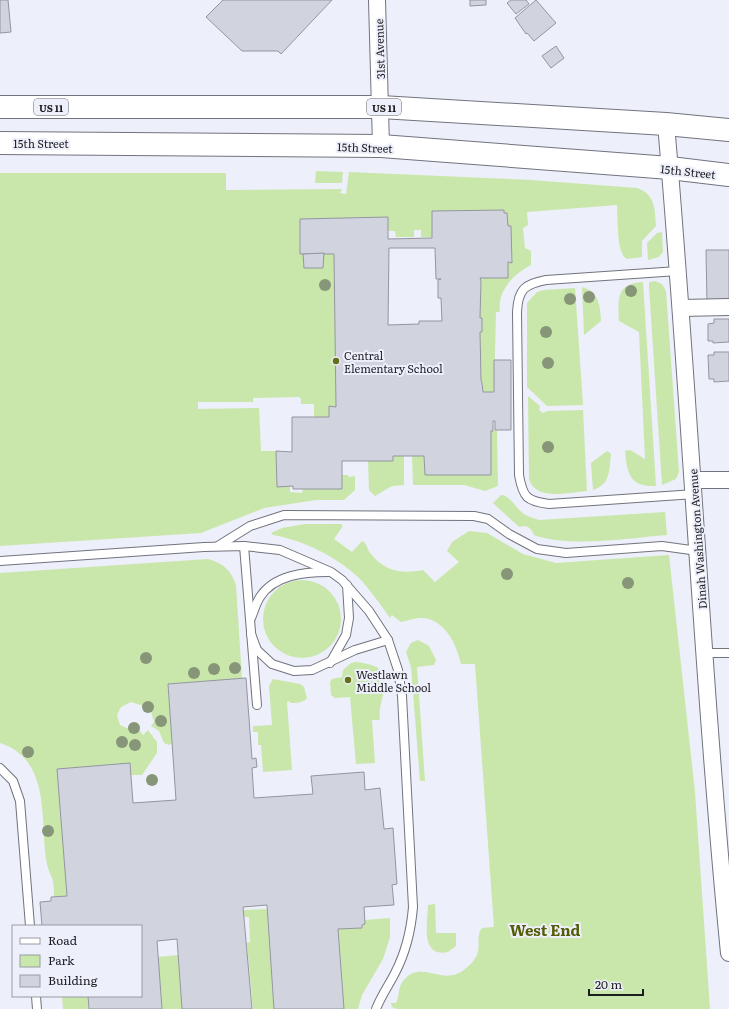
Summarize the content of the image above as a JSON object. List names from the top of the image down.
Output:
{
  "streets": {
    "main road": ["US 11", "15th Street"],
    "street": ["31st Avenue", "Dinah Washington Avenue"]
  },
  "crossings": [
    ["31st Avenue", "US 11"],
    ["31st Avenue", "15th Street"],
    ["US 11", "Dinah Washington Avenue"],
    ["15th Street", "Dinah Washington Avenue"]
  ],
  "districts": ["West End"],
  "places": ["Central Elementary School", "Westlawn Middle School"],
  "legend": ["Road", "Park", "Building"],
  "scale_bar": "20 m"
}
